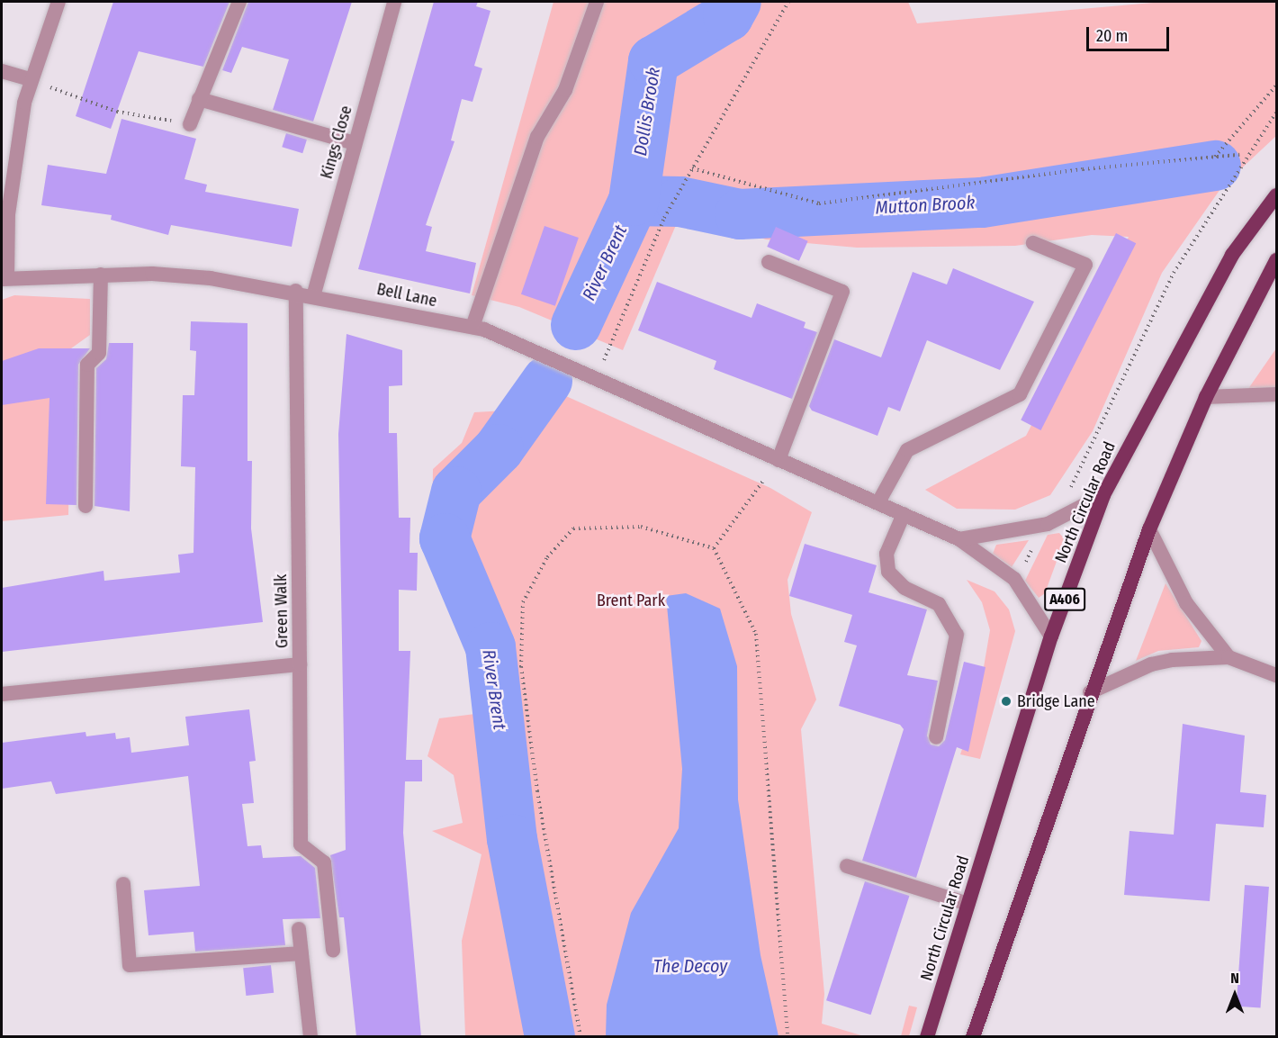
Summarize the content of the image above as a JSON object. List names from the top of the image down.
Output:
{
  "streets": {
    "highway": ["North Circular Road", "A406"],
    "street": ["Kings Close", "Bell Lane", "Green Walk"]
  },
  "crossings": [
    ["Kings Close", "Bell Lane"],
    ["Bell Lane", "Green Walk"]
  ],
  "water": [
    "Dollis Brook",
    "Mutton Brook",
    "River Brent",
    "The Decoy"
  ],
  "parks": ["Brent Park"],
  "places": ["Bridge Lane"],
  "scale_bar": "20 m",
  "north": "top"
}
